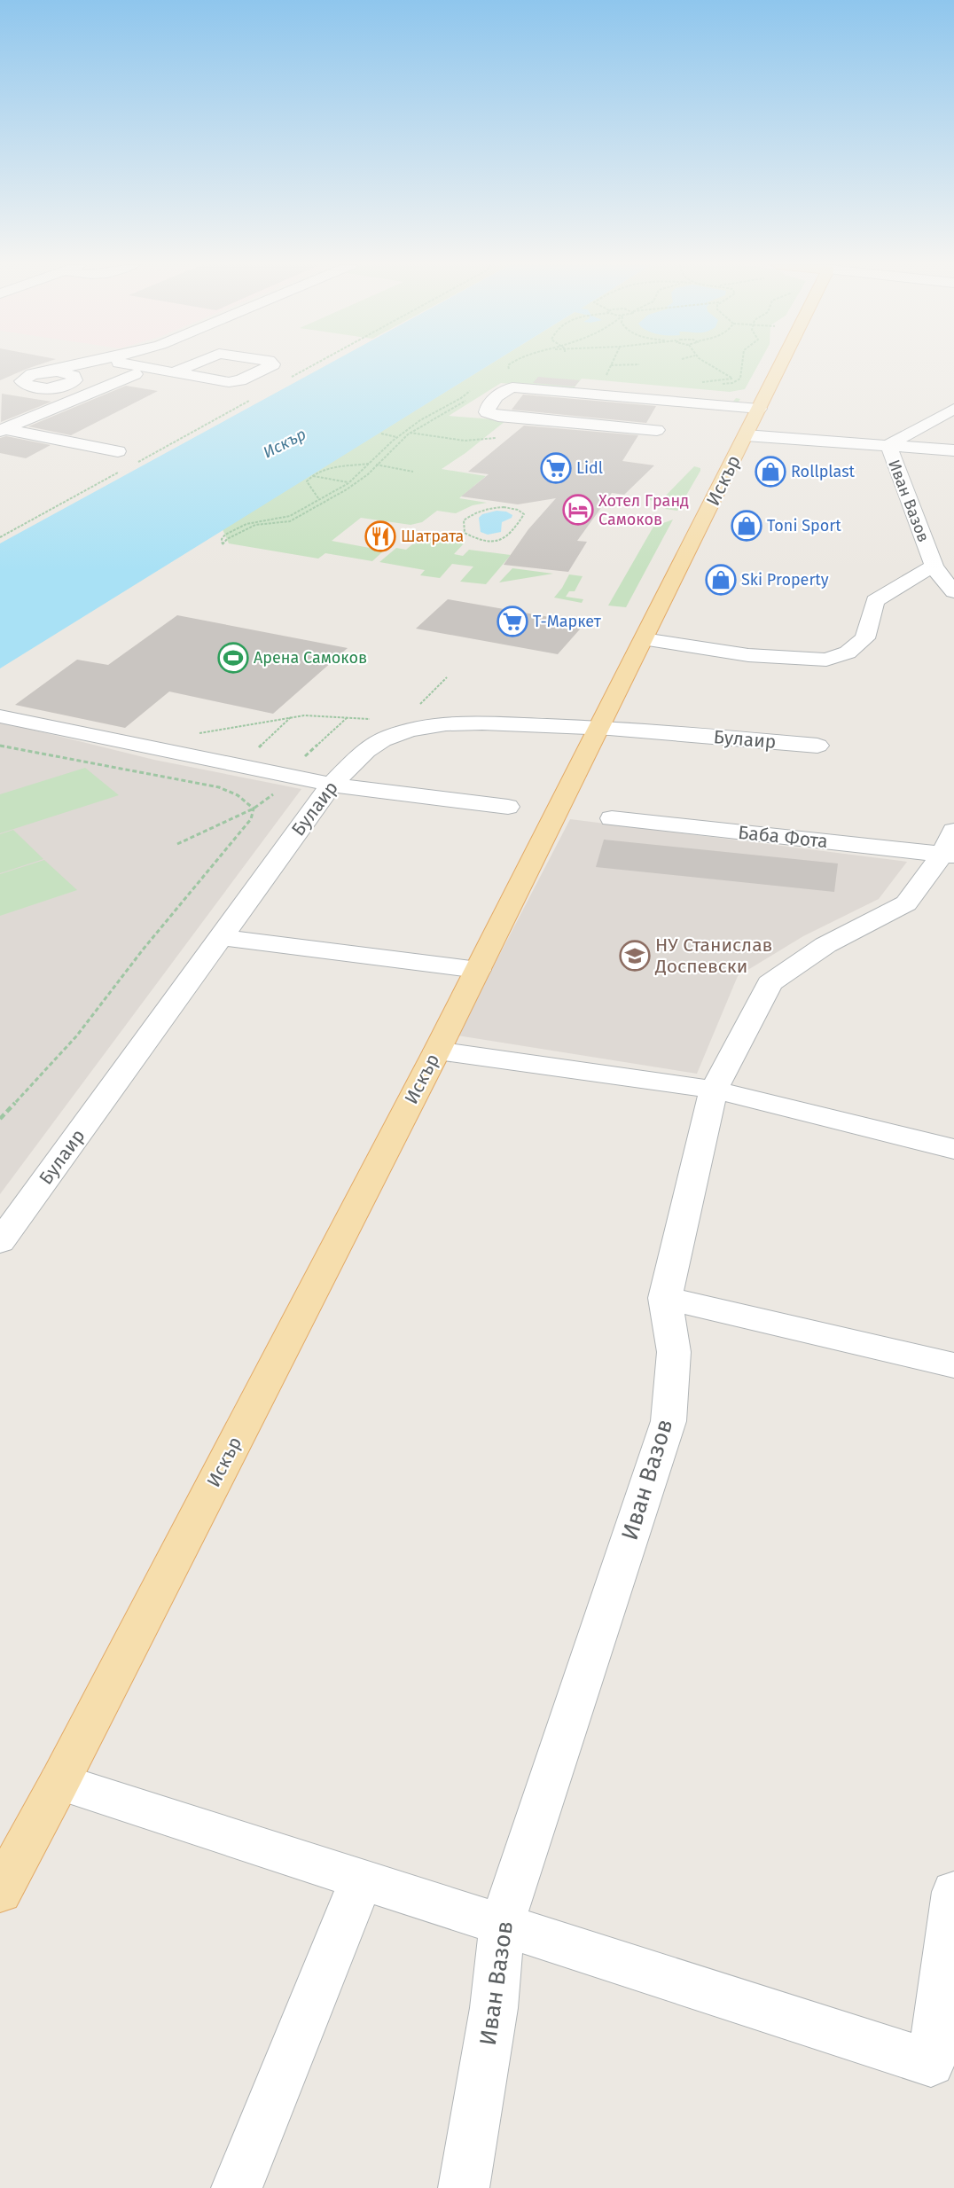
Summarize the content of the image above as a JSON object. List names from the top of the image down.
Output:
{
  "streets": {
    "main road": ["Искър"],
    "street": ["Иван Вазов", "Булаир", "Баба Фота"]
  },
  "crossings": [
    ["Искър", "Булаир"],
    ["Иван Вазов", "Баба Фота"]
  ],
  "water": ["Искър"],
  "places": {
    "supermarket": ["Lidl", "Т-Маркет"],
    "shop": ["Rollplast", "Toni Sport", "Ski Property"],
    "hotel": ["Хотел Гранд Самоков"],
    "restaurant": ["Шатрата"],
    "sports": ["Арена Самоков"],
    "school or university": ["НУ Станислав Доспевски"]
  }
}
